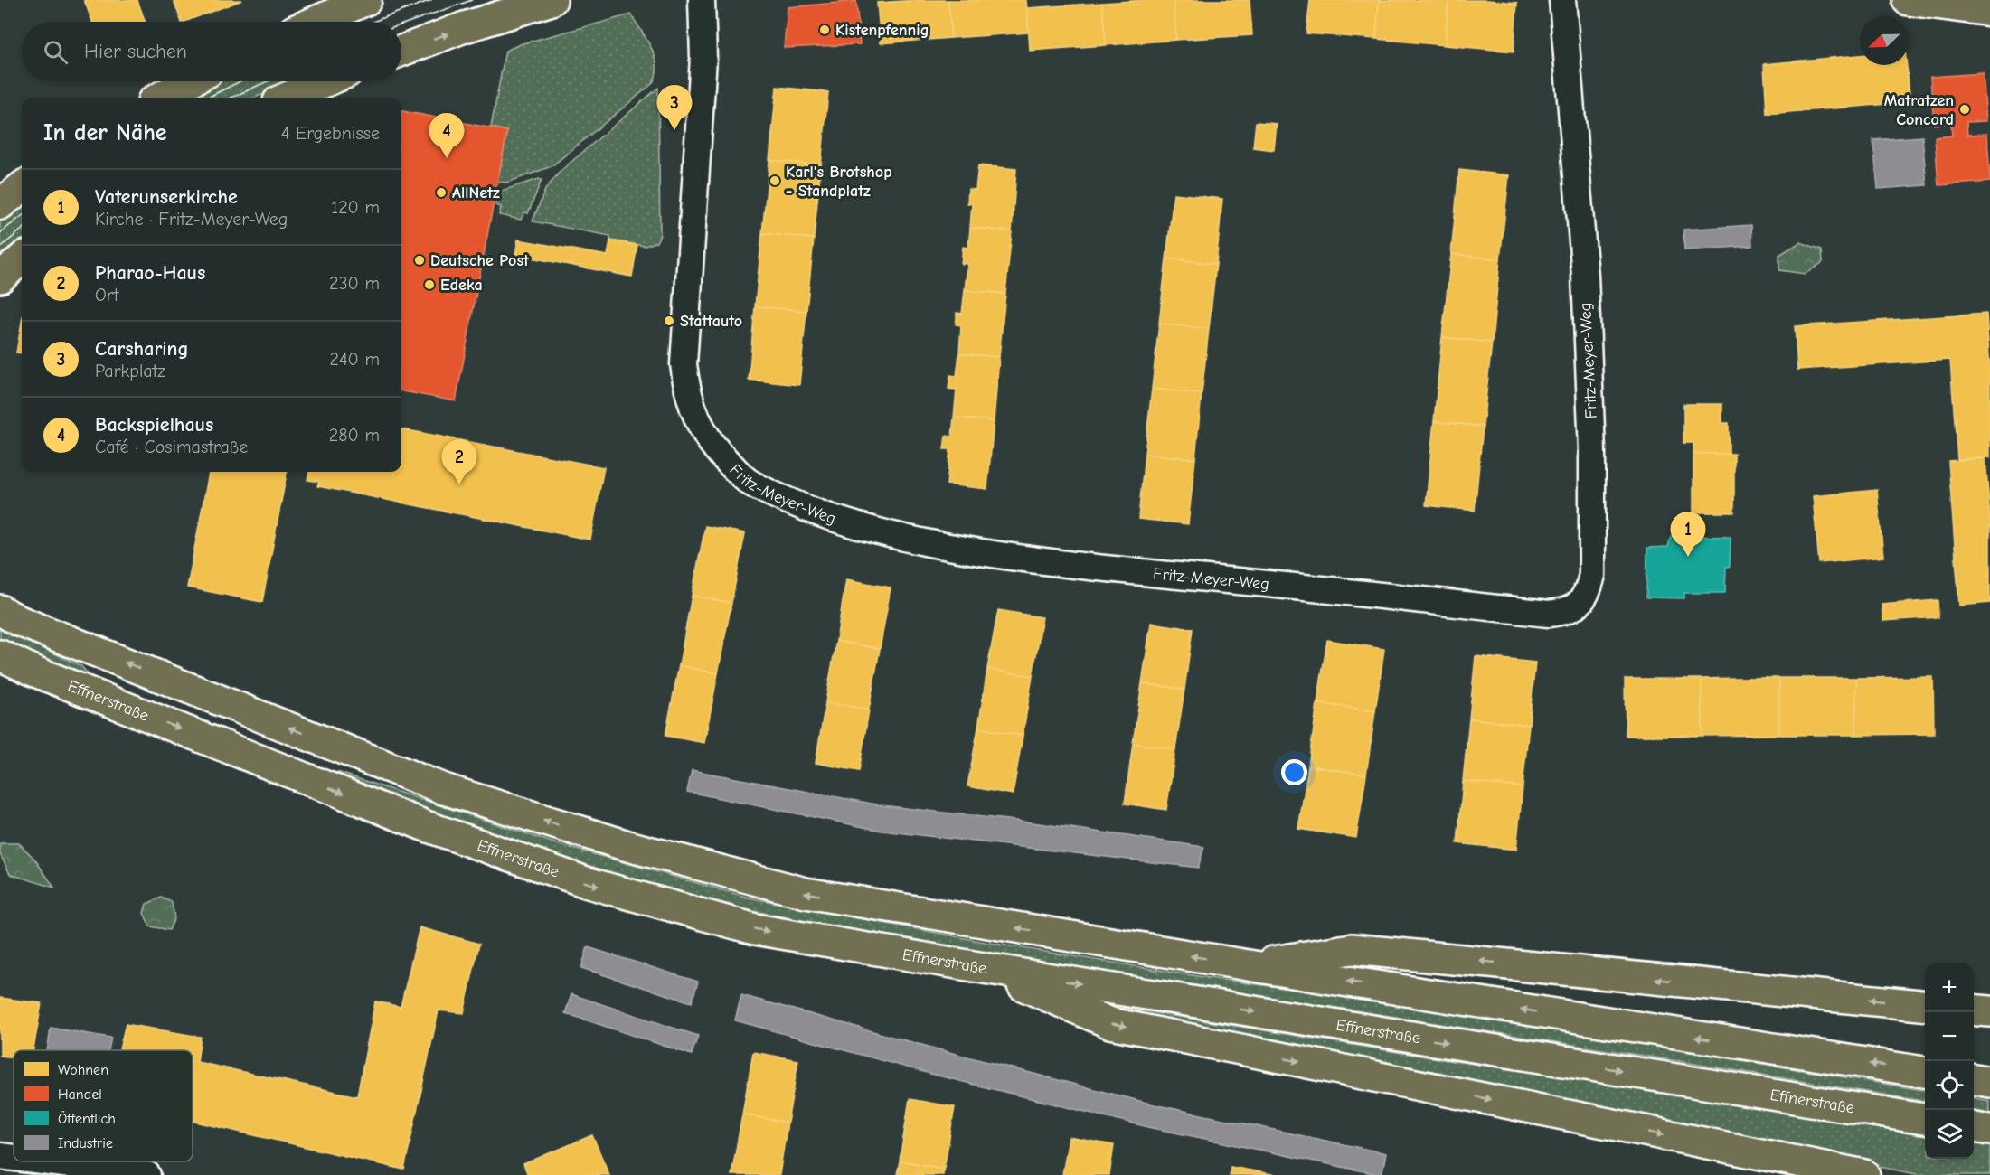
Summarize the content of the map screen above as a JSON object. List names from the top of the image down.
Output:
{
  "streets": {
    "main road": ["Effnerstraße"],
    "street": ["Fritz-Meyer-Weg"]
  },
  "places": [
    "Kistenpfennig",
    "Matratzen Concord",
    "Karl's Brotshop - Standplatz",
    "AllNetz",
    "Deutsche Post",
    "Edeka",
    "Stattauto"
  ],
  "legend": [
    "Wohnen",
    "Handel",
    "Öffentlich",
    "Industrie"
  ],
  "north": "bottom left",
  "page": {
    "search": "Hier suchen",
    "pins": [
      "3",
      "4",
      "2",
      "1"
    ],
    "heading": ["In der Nähe", "4 Ergebnisse"],
    "list": [
      {
        "mark": "1",
        "name": "Vaterunserkirche",
        "note": "Kirche · Fritz-Meyer-Weg",
        "value": "120 m"
      },
      {
        "mark": "2",
        "name": "Pharao-Haus",
        "note": "Ort",
        "value": "230 m"
      },
      {
        "mark": "3",
        "name": "Carsharing",
        "note": "Parkplatz",
        "value": "240 m"
      },
      {
        "mark": "4",
        "name": "Backspielhaus",
        "note": "Café · Cosimastraße",
        "value": "280 m"
      }
    ],
    "map_buttons": ["+", "−"]
  }
}
